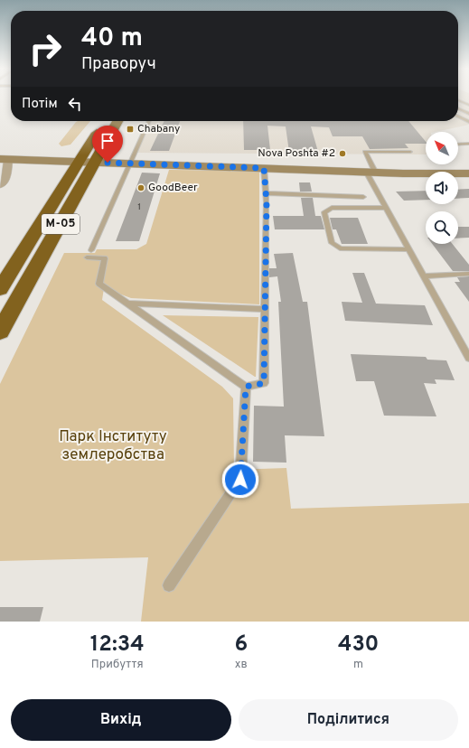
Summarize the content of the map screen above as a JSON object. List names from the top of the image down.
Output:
{
  "streets": {
    "highway": ["М-05"]
  },
  "parks": ["Парк Інституту землеробства"],
  "places": {
    "transit": ["Chabany"],
    "other": ["Nova Poshta #2", "GoodBeer"]
  },
  "house_numbers": ["1"],
  "north": "top left",
  "page": {
    "turn": ["40 m", "Праворуч"],
    "then": "Потім",
    "eta": [
      "12:34",
      "Прибуття",
      "6",
      "хв",
      "430",
      "m"
    ],
    "buttons": ["Вихід", "Поділитися"]
  }
}
